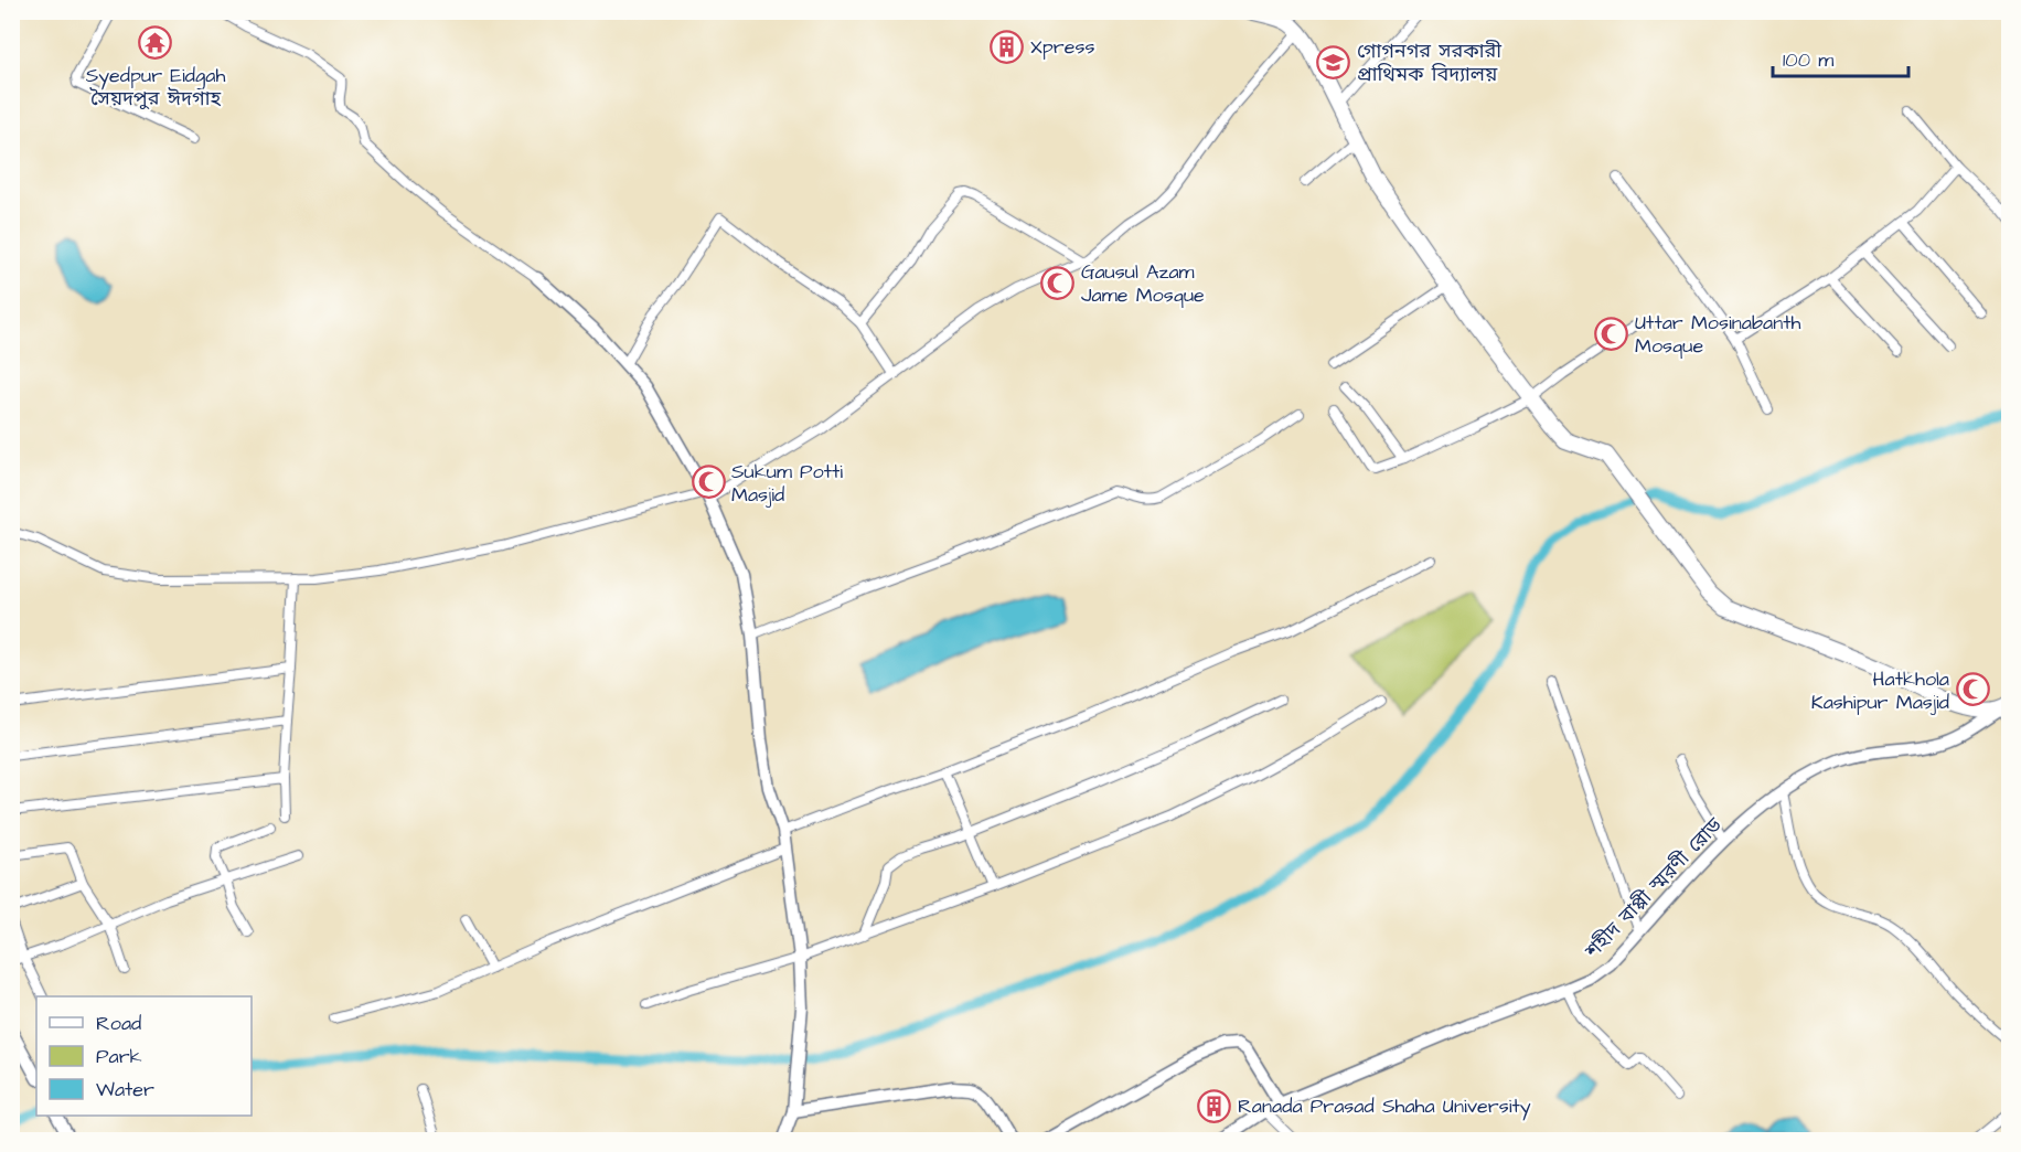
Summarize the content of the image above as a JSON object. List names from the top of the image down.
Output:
{
  "streets": {
    "street": ["শহীদ বাপ্পী স্মরণী রোড"]
  },
  "places": {
    "temple": ["Syedpur Eidgah সৈয়দপুর ঈদগাহ"],
    "building": ["Xpress", "Ranada Prasad Shaha University"],
    "school or university": ["গোগনগর সরকারী প্রাথিমক বিদ্যালয়"],
    "mosque": [
      "Gausul Azam Jame Mosque",
      "Uttar Mosinabanth Mosque",
      "Sukum Potti Masjid",
      "Hatkhola Kashipur Masjid"
    ]
  },
  "legend": ["Road", "Park", "Water"],
  "scale_bar": "100 m"
}
